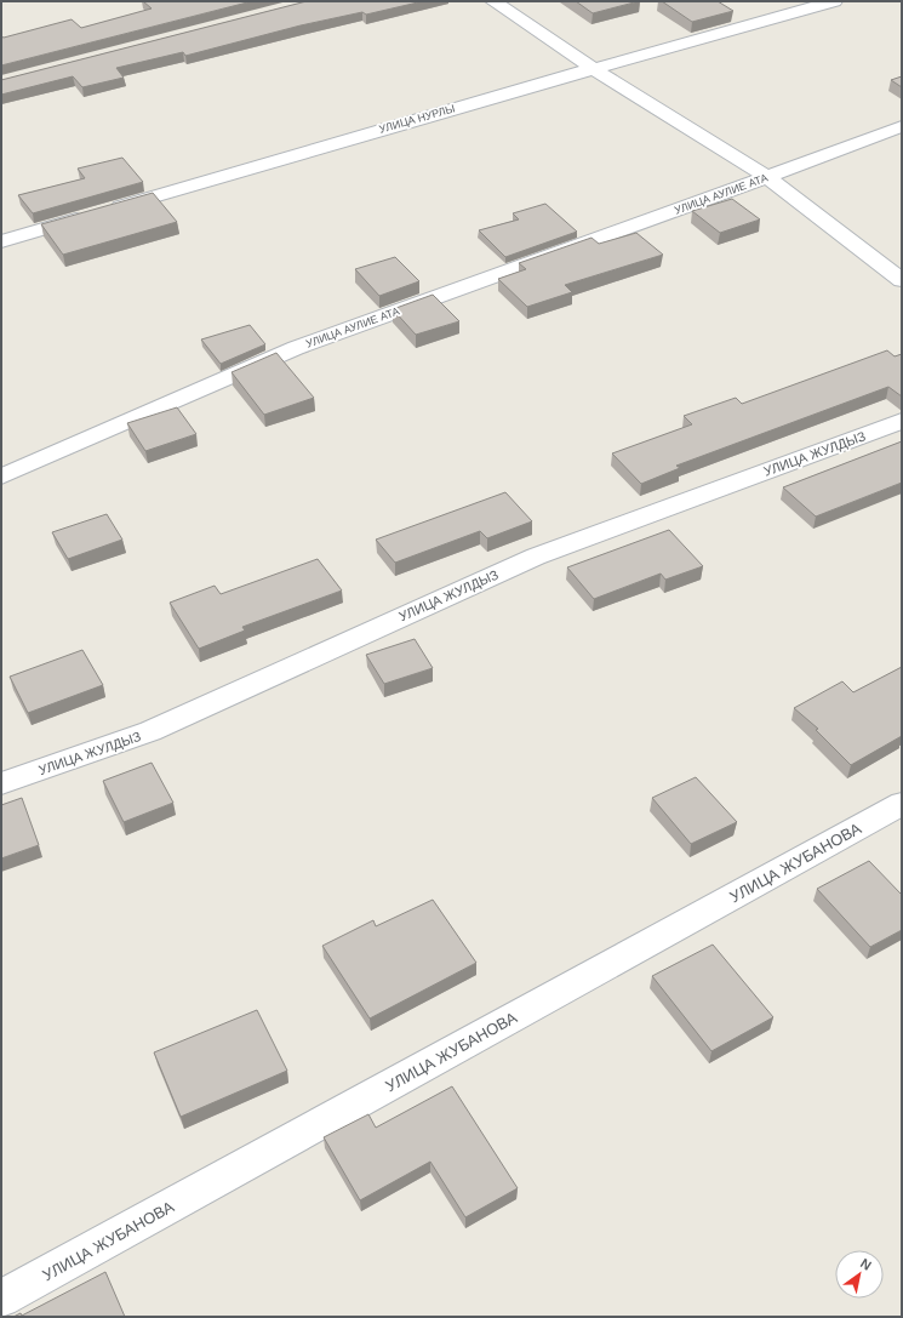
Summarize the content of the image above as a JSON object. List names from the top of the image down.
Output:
{
  "streets": {
    "street": [
      "УЛИЦА НУРЛЫ",
      "УЛИЦА АУЛИЕ АТА",
      "УЛИЦА ЖУЛДЫЗ",
      "УЛИЦА ЖУБАНОВА"
    ]
  },
  "north": "top right"
}
